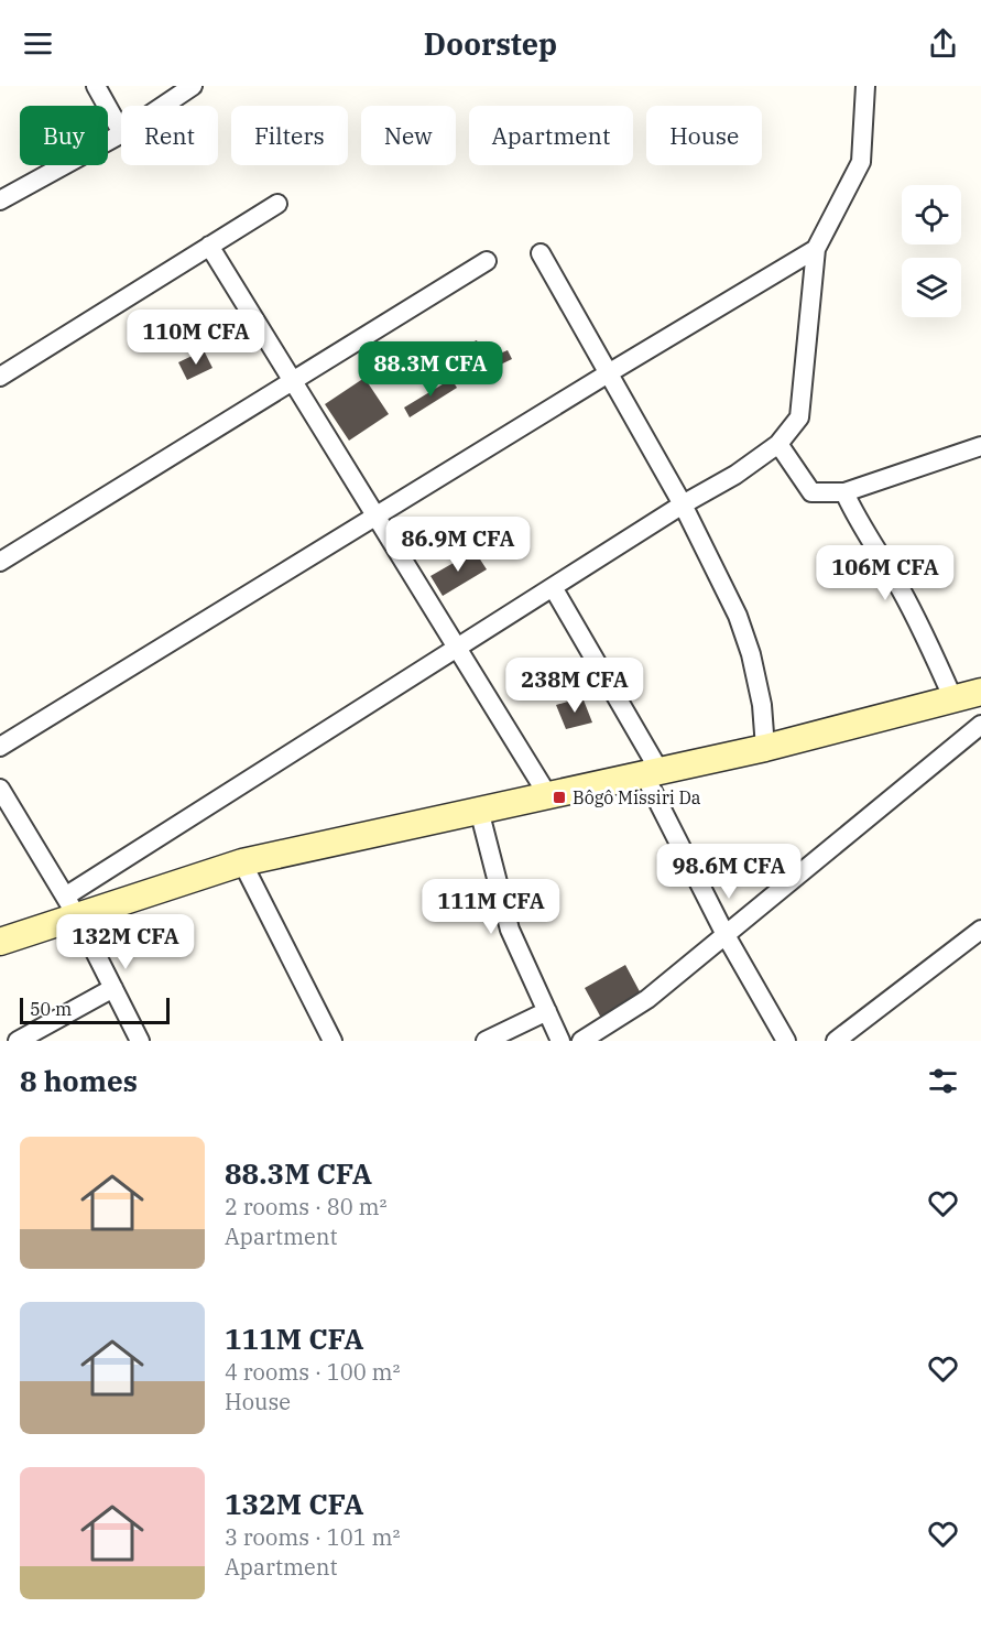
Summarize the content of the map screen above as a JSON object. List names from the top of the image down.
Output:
{
  "places": {
    "transit": ["Bôgô Missiri Da"]
  },
  "scale_bar": "50 m",
  "page": {
    "header": "Doorstep",
    "chip": [
      "Buy",
      "Rent",
      "Filters",
      "New",
      "Apartment",
      "House"
    ],
    "price": [
      "110M CFA",
      "88.3M CFA",
      "86.9M CFA",
      "106M CFA",
      "238M CFA",
      "98.6M CFA",
      "111M CFA",
      "132M CFA"
    ],
    "scale": "50 m",
    "heading": "8 homes",
    "list": [
      {
        "name": "88.3M CFA",
        "note": "2 rooms · 80 m² · Apartment"
      },
      {
        "name": "111M CFA",
        "note": "4 rooms · 100 m² · House"
      },
      {
        "name": "132M CFA",
        "note": "3 rooms · 101 m² · Apartment"
      }
    ]
  }
}
